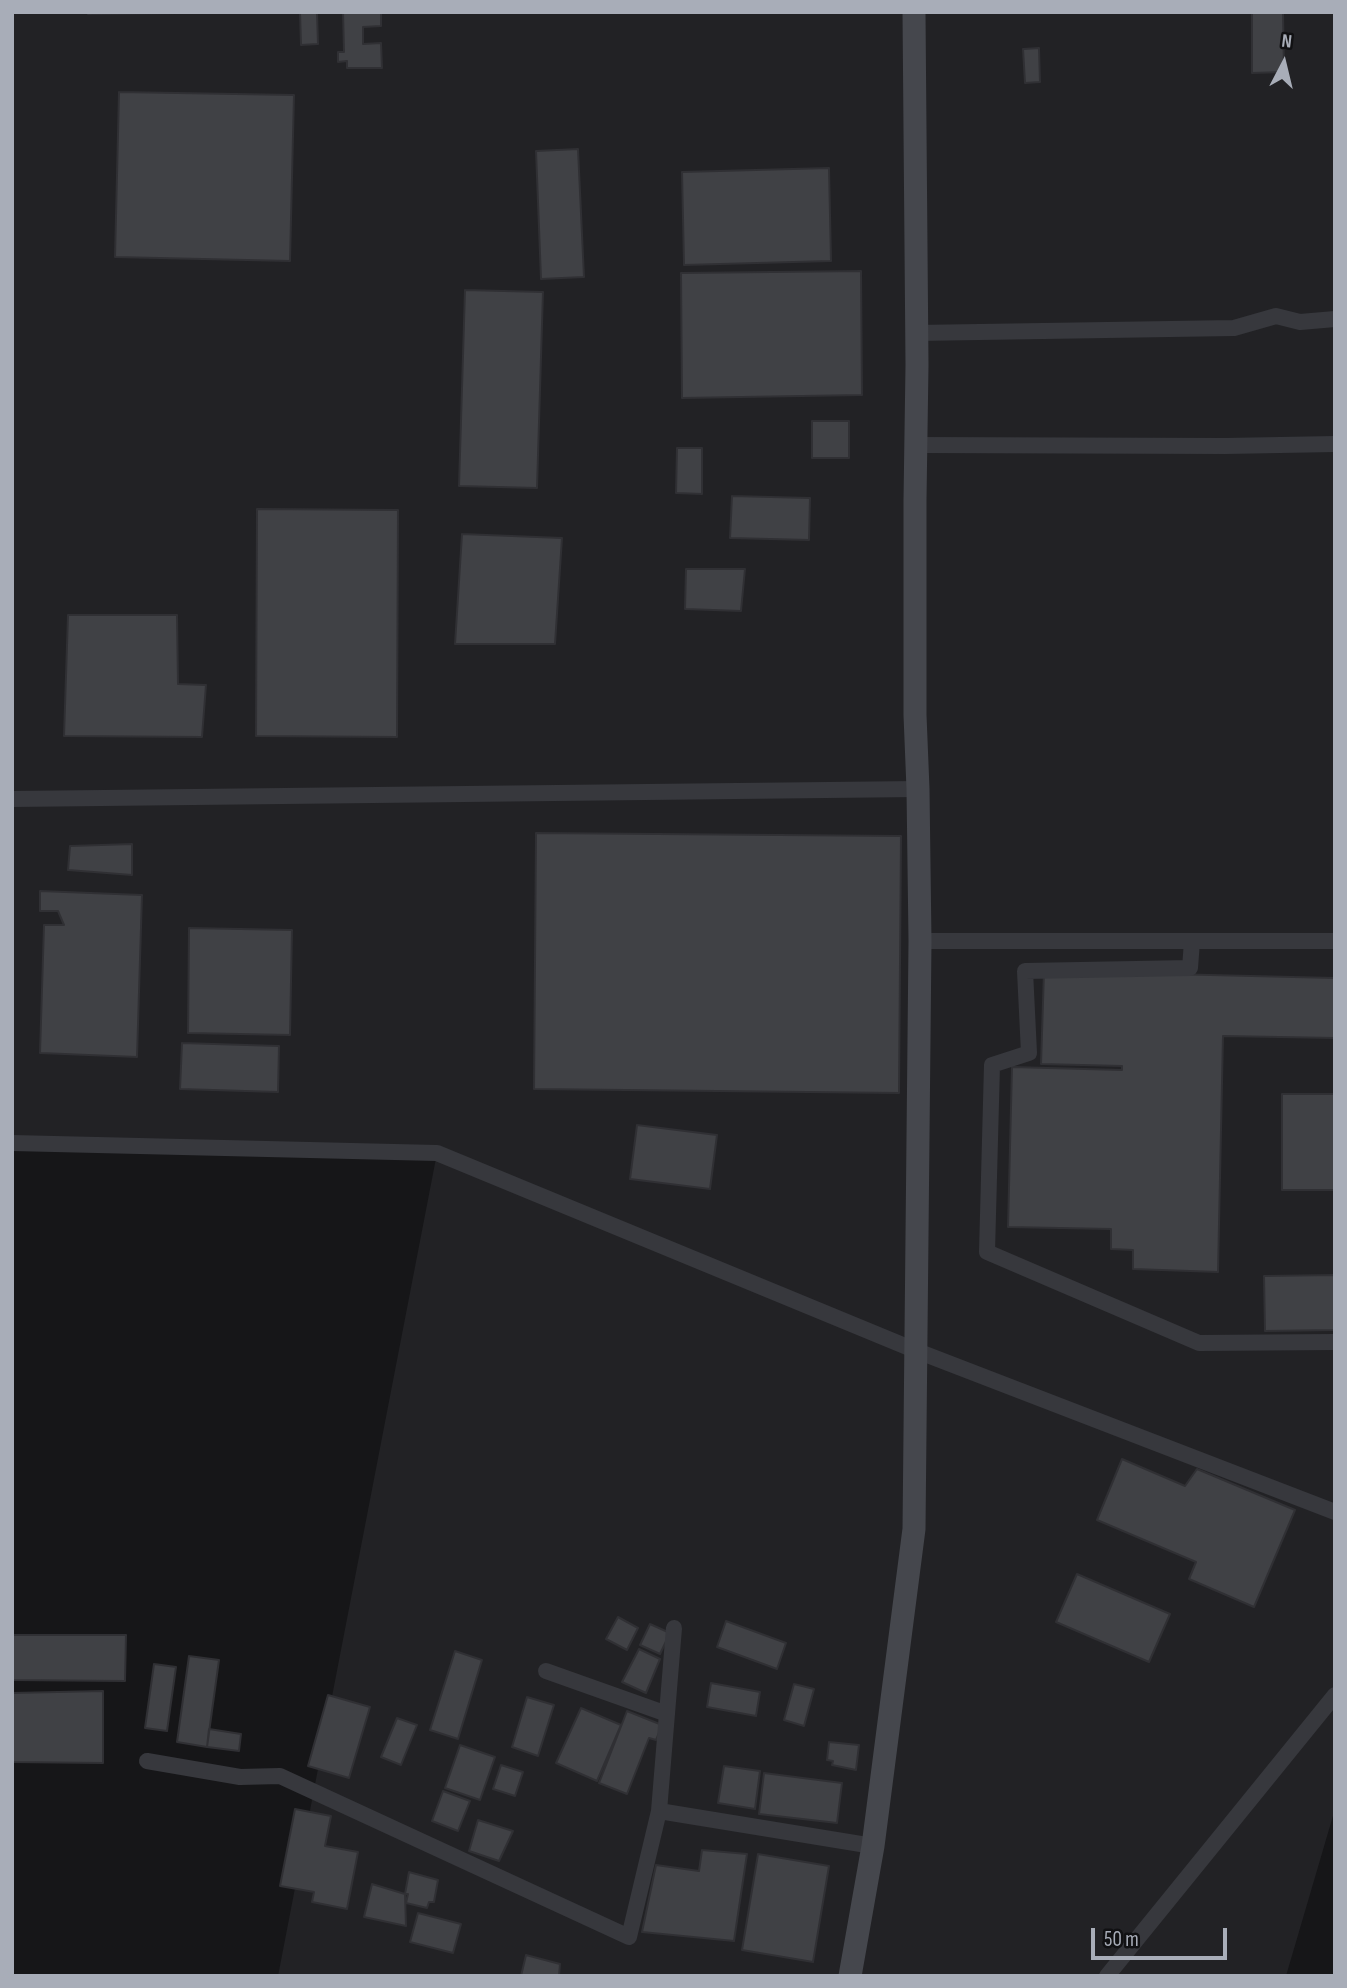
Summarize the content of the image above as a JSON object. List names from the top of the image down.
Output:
{
  "scale_bar": "50 m",
  "north": "top"
}
